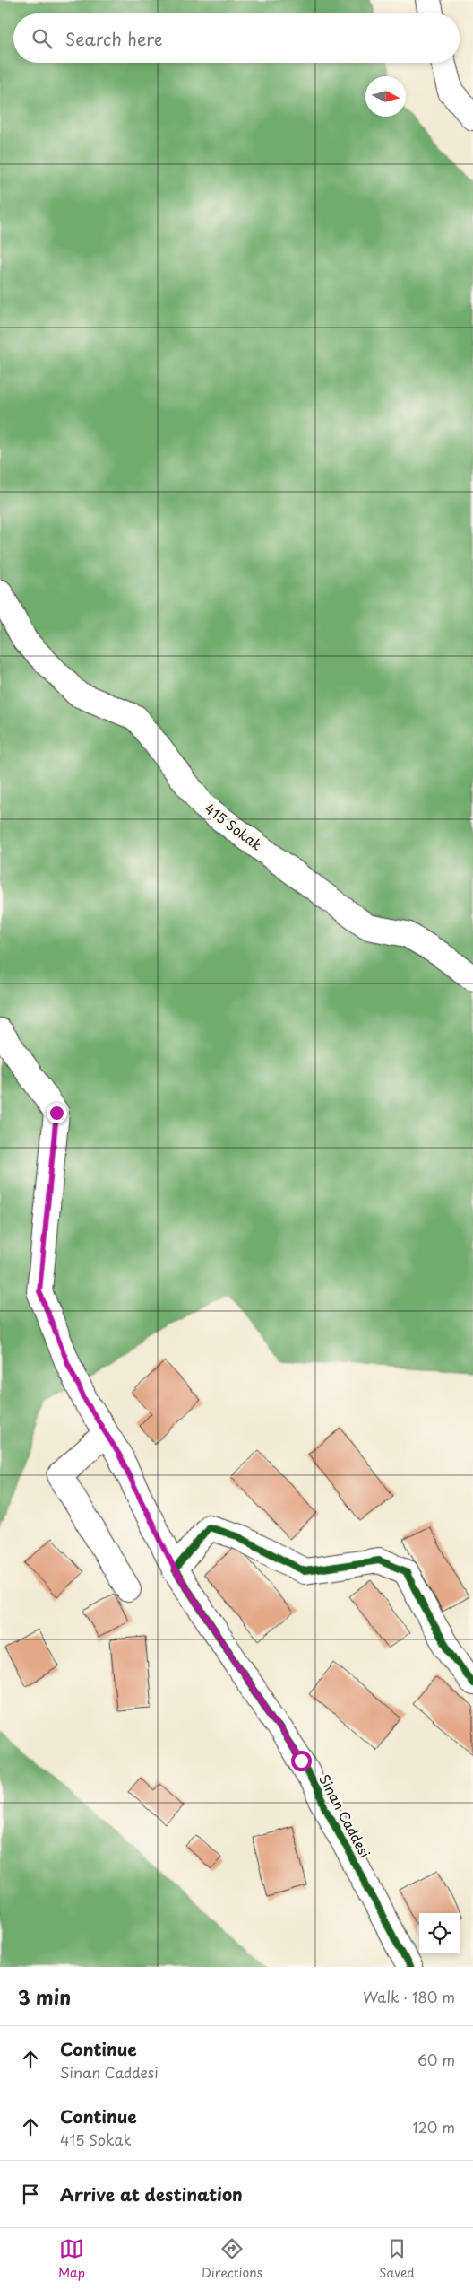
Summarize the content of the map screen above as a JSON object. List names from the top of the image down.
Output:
{
  "streets": {
    "main road": ["415 Sokak", "Sinan Caddesi"]
  },
  "north": "right",
  "page": {
    "search": "Search here",
    "heading": ["3 min", "Walk · 180 m"],
    "list": [
      ["Continue", "Sinan Caddesi", "60 m"],
      ["Continue", "415 Sokak", "120 m"],
      "Arrive at destination"
    ],
    "nav": ["Map", "Directions", "Saved"]
  }
}
